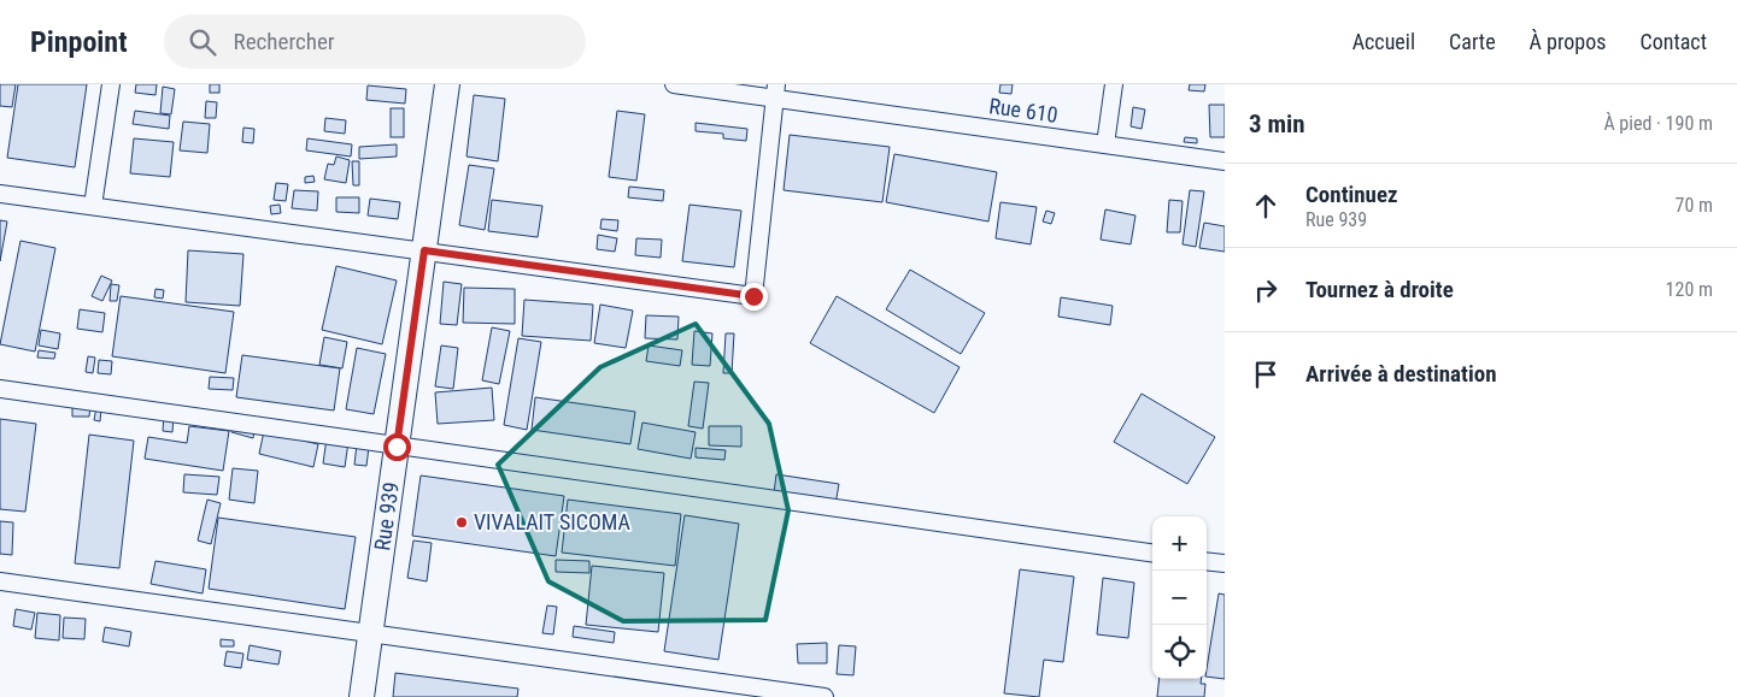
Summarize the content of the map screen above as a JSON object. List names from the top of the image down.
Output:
{
  "streets": {
    "main road": ["Rue 939"],
    "street": ["Rue 610"]
  },
  "places": ["VIVALAIT SICOMA"],
  "page": {
    "header": "Pinpoint",
    "search": "Rechercher",
    "nav": [
      "Accueil",
      "Carte",
      "À propos",
      "Contact"
    ],
    "heading": ["3 min", "À pied · 190 m"],
    "list": [
      ["Continuez", "Rue 939", "70 m"],
      ["Tournez à droite", "120 m"],
      "Arrivée à destination"
    ],
    "map_buttons": ["+", "−"]
  }
}
